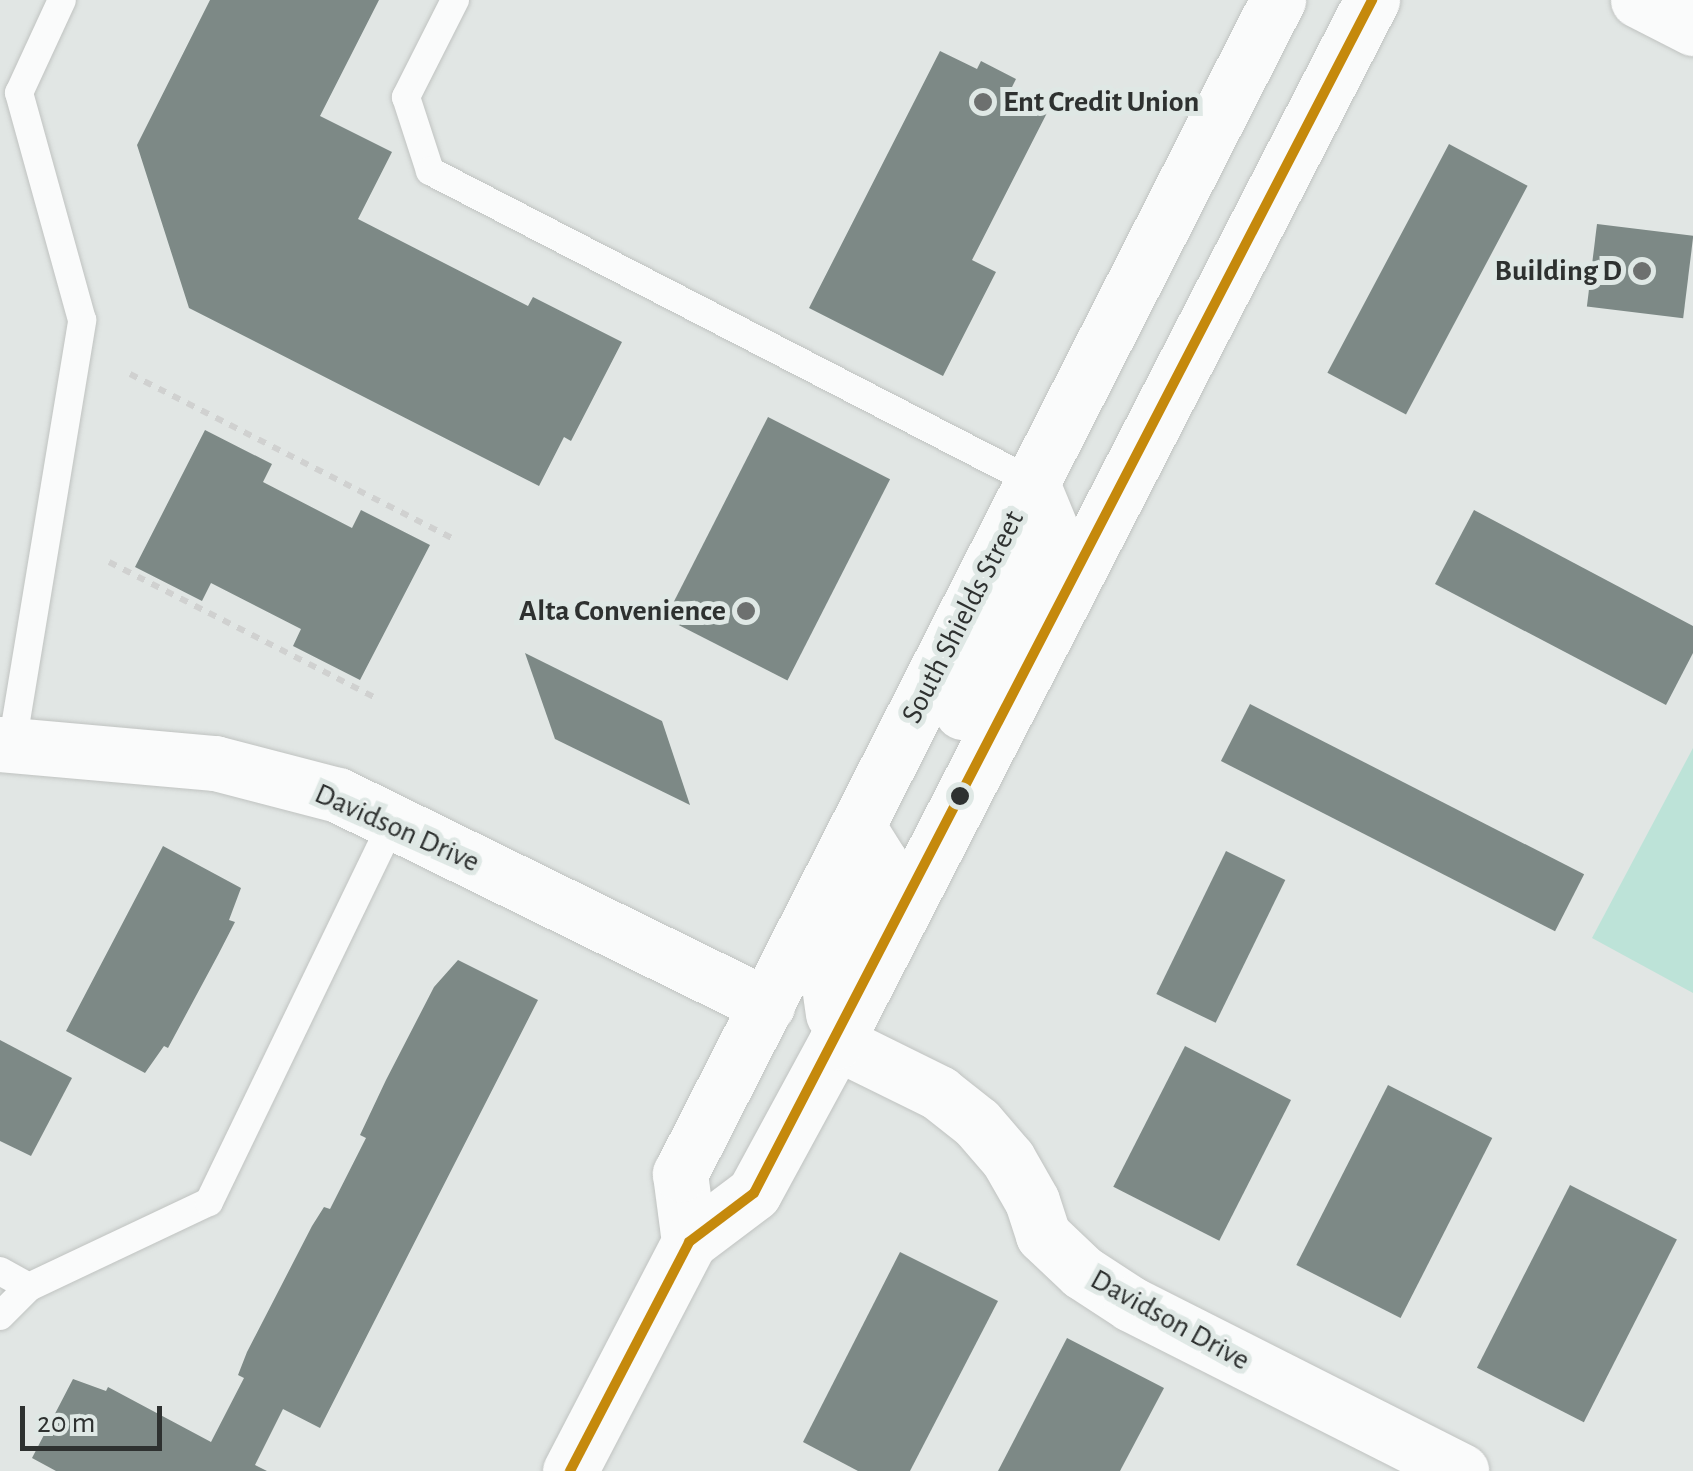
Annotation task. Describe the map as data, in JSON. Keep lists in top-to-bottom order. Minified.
{"streets":{"main road":["South Shields Street","Davidson Drive"]},"crossings":[["South Shields Street","Davidson Drive"]],"places":["Ent Credit Union","Building D","Alta Convenience"],"scale_bar":"20 m"}
